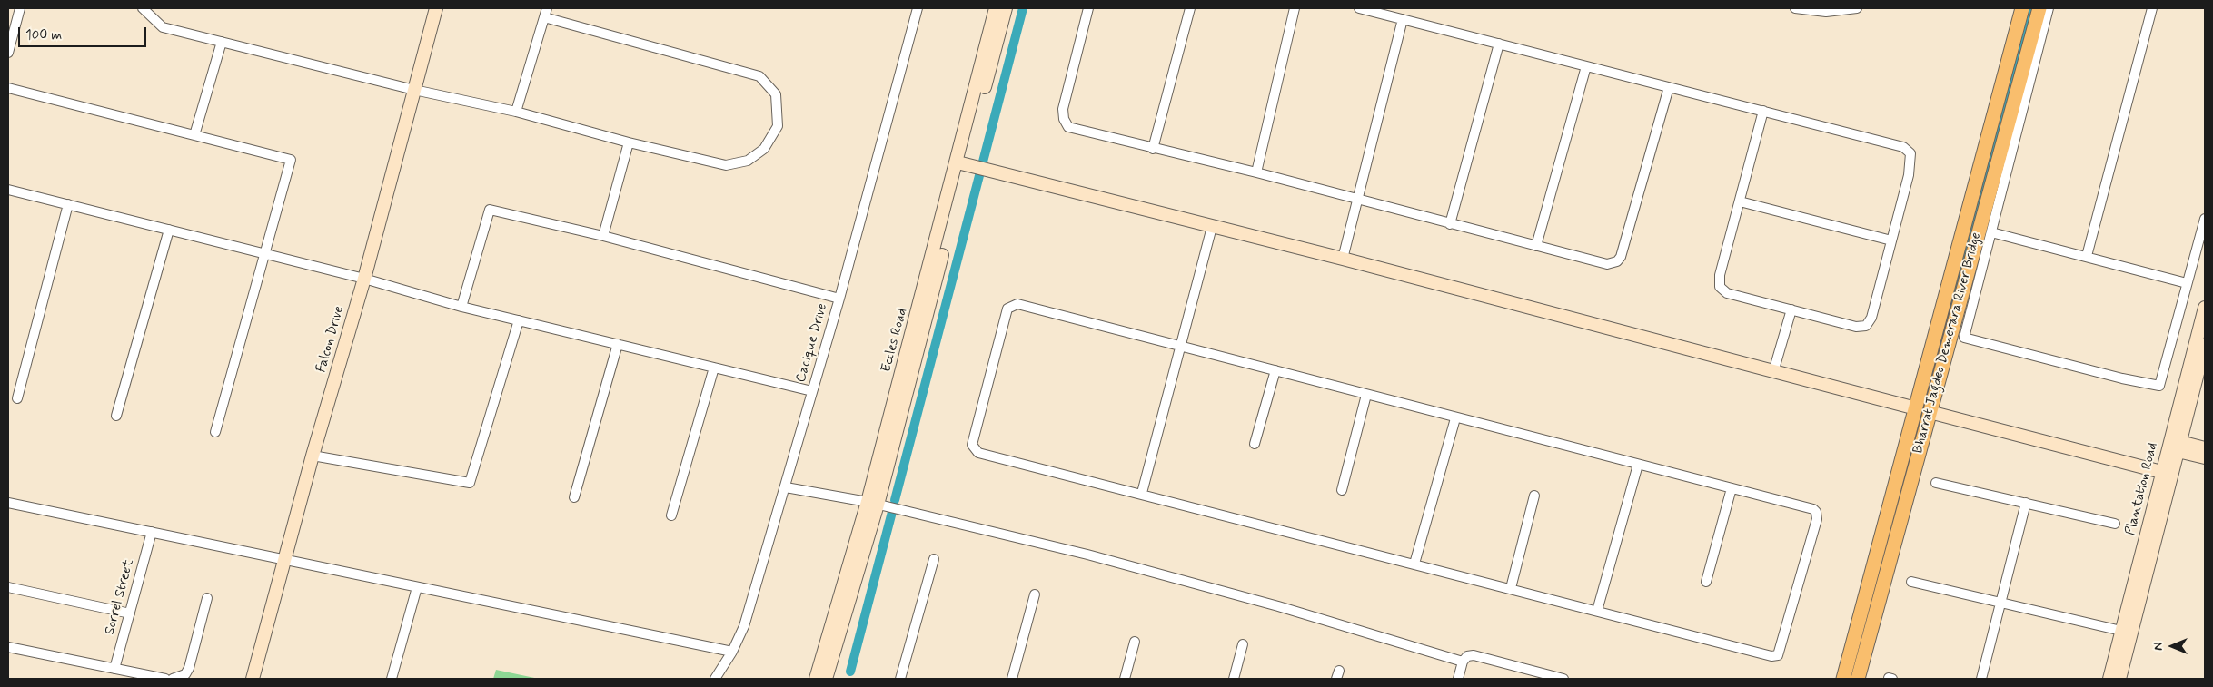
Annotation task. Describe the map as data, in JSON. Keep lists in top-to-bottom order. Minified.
{"streets":{"main road":["Bharrat Jagdeo Demerara River Bridge"],"street":["Falcon Drive","Eccles Road","Cacique Drive","Plantation Road","Sorrel Street"]},"scale_bar":"100 m","north":"left"}
